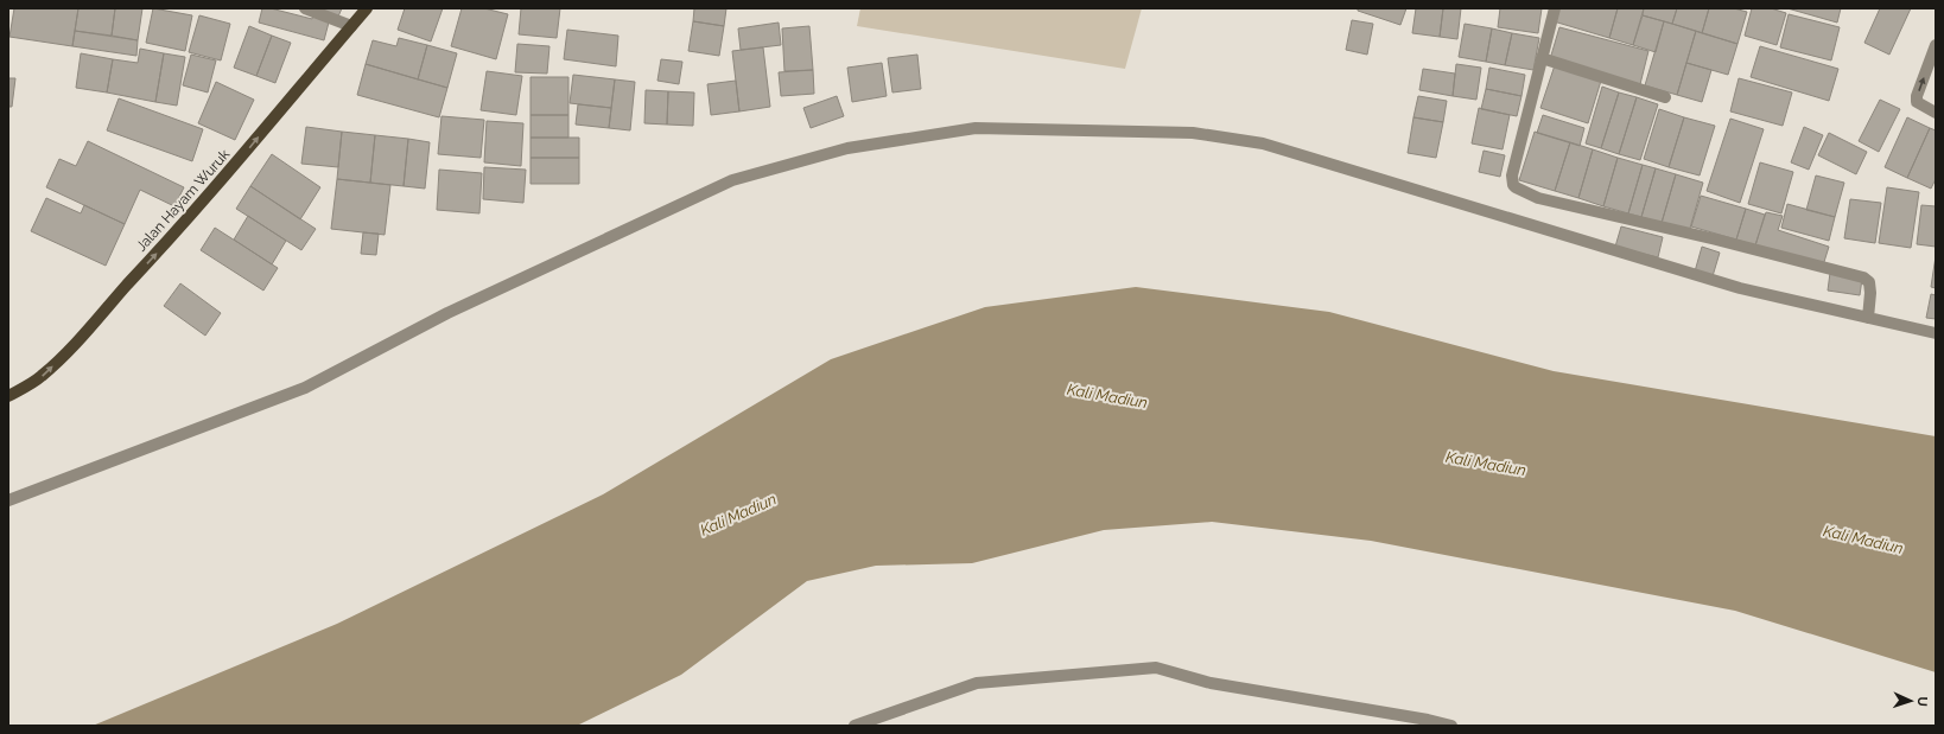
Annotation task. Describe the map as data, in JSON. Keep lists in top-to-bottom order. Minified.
{"streets":{"main road":["Jalan Hayam Wuruk"]},"one_way":["Jalan Hayam Wuruk"],"water":["Kali Madiun"],"north":"right"}
